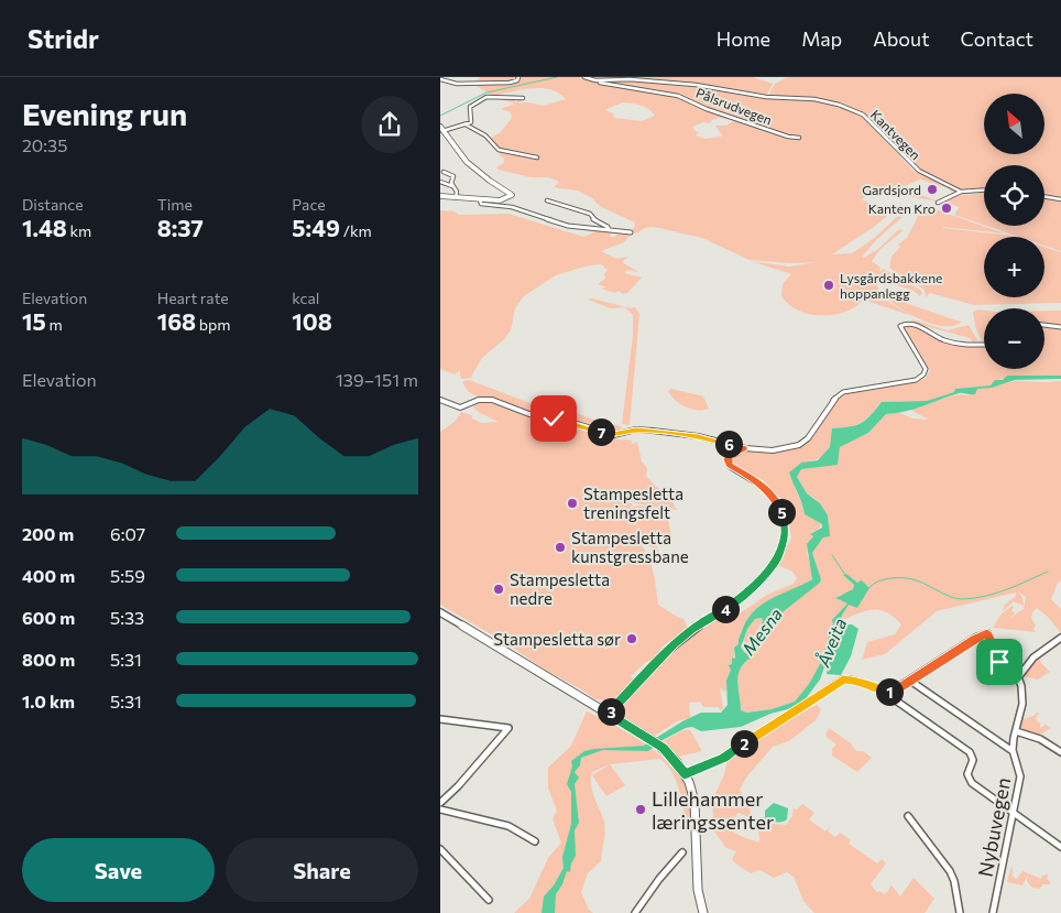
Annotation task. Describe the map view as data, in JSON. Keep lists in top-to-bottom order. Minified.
{"streets":{"street":["Pålsrudvegen","Kantvegen","Nybuvegen"]},"crossings":[["Pålsrudvegen","Kantvegen"]],"water":["Mesna","Åveita"],"places":["Gardsjord","Kanten Kro","Lysgårdsbakkene hoppanlegg","Stampesletta treningsfelt","Stampesletta kunstgressbane","Stampesletta nedre","Stampesletta sør","Lillehammer læringssenter"],"north":"top left","page":{"header":"Stridr","nav":["Home","Map","About","Contact"],"heading":["Evening run","20:35"],"map_buttons":["+","−"],"stats":[["Distance","1.48 km"],["Time","8:37"],["Pace","5:49 /km"],["Elevation","15 m"],["Heart rate","168 bpm"],["kcal","108"]],"chart":["Elevation","139–151 m"],"pins":["7","6","5","4","1","3","2"],"list":[{"name":"200 m","note":"6:07"},{"name":"400 m","note":"5:59"},{"name":"600 m","note":"5:33"},{"name":"800 m","note":"5:31"},{"name":"1.0 km","note":"5:31"}],"buttons":["Save","Share"]}}
